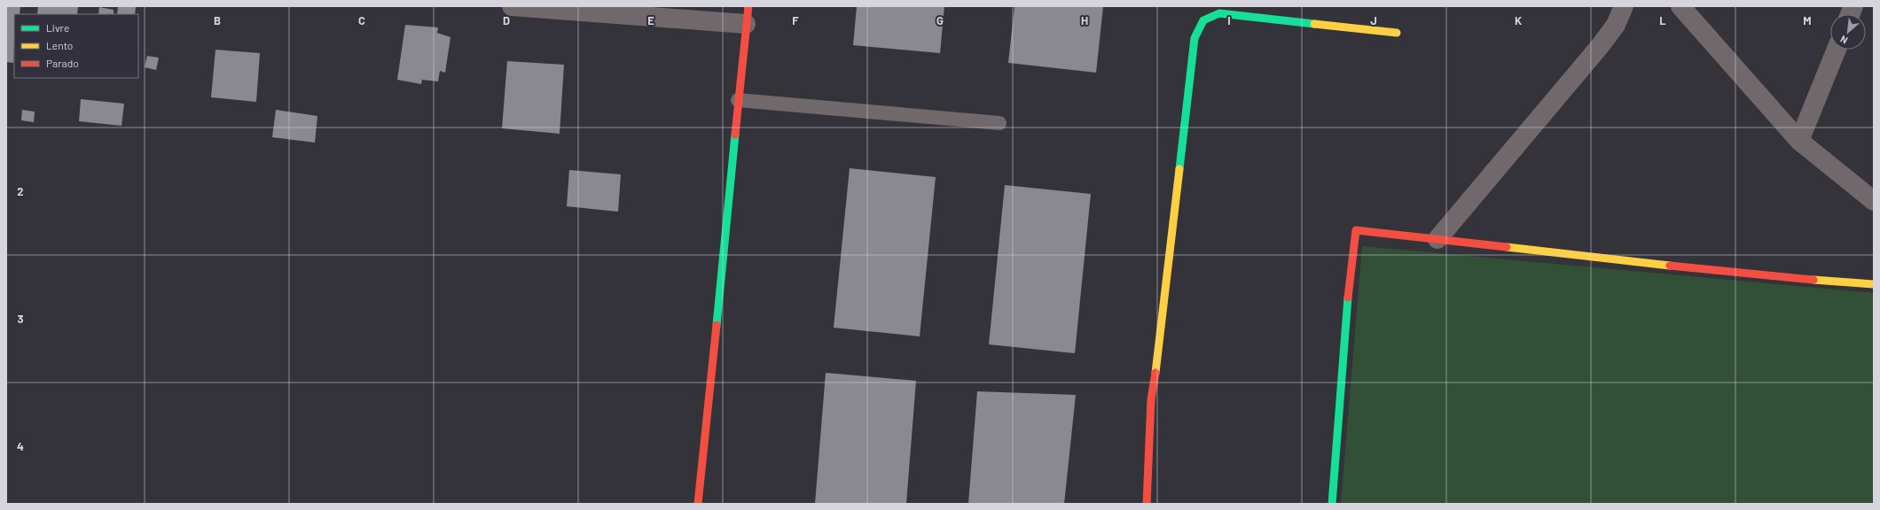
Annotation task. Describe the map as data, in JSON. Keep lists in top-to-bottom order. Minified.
{"legend":["Livre","Lento","Parado"],"north":"bottom left","grid":{"columns":["B","C","D","E","F","G","H","I","J","K","L","M"],"rows":["2","3","4"]}}
